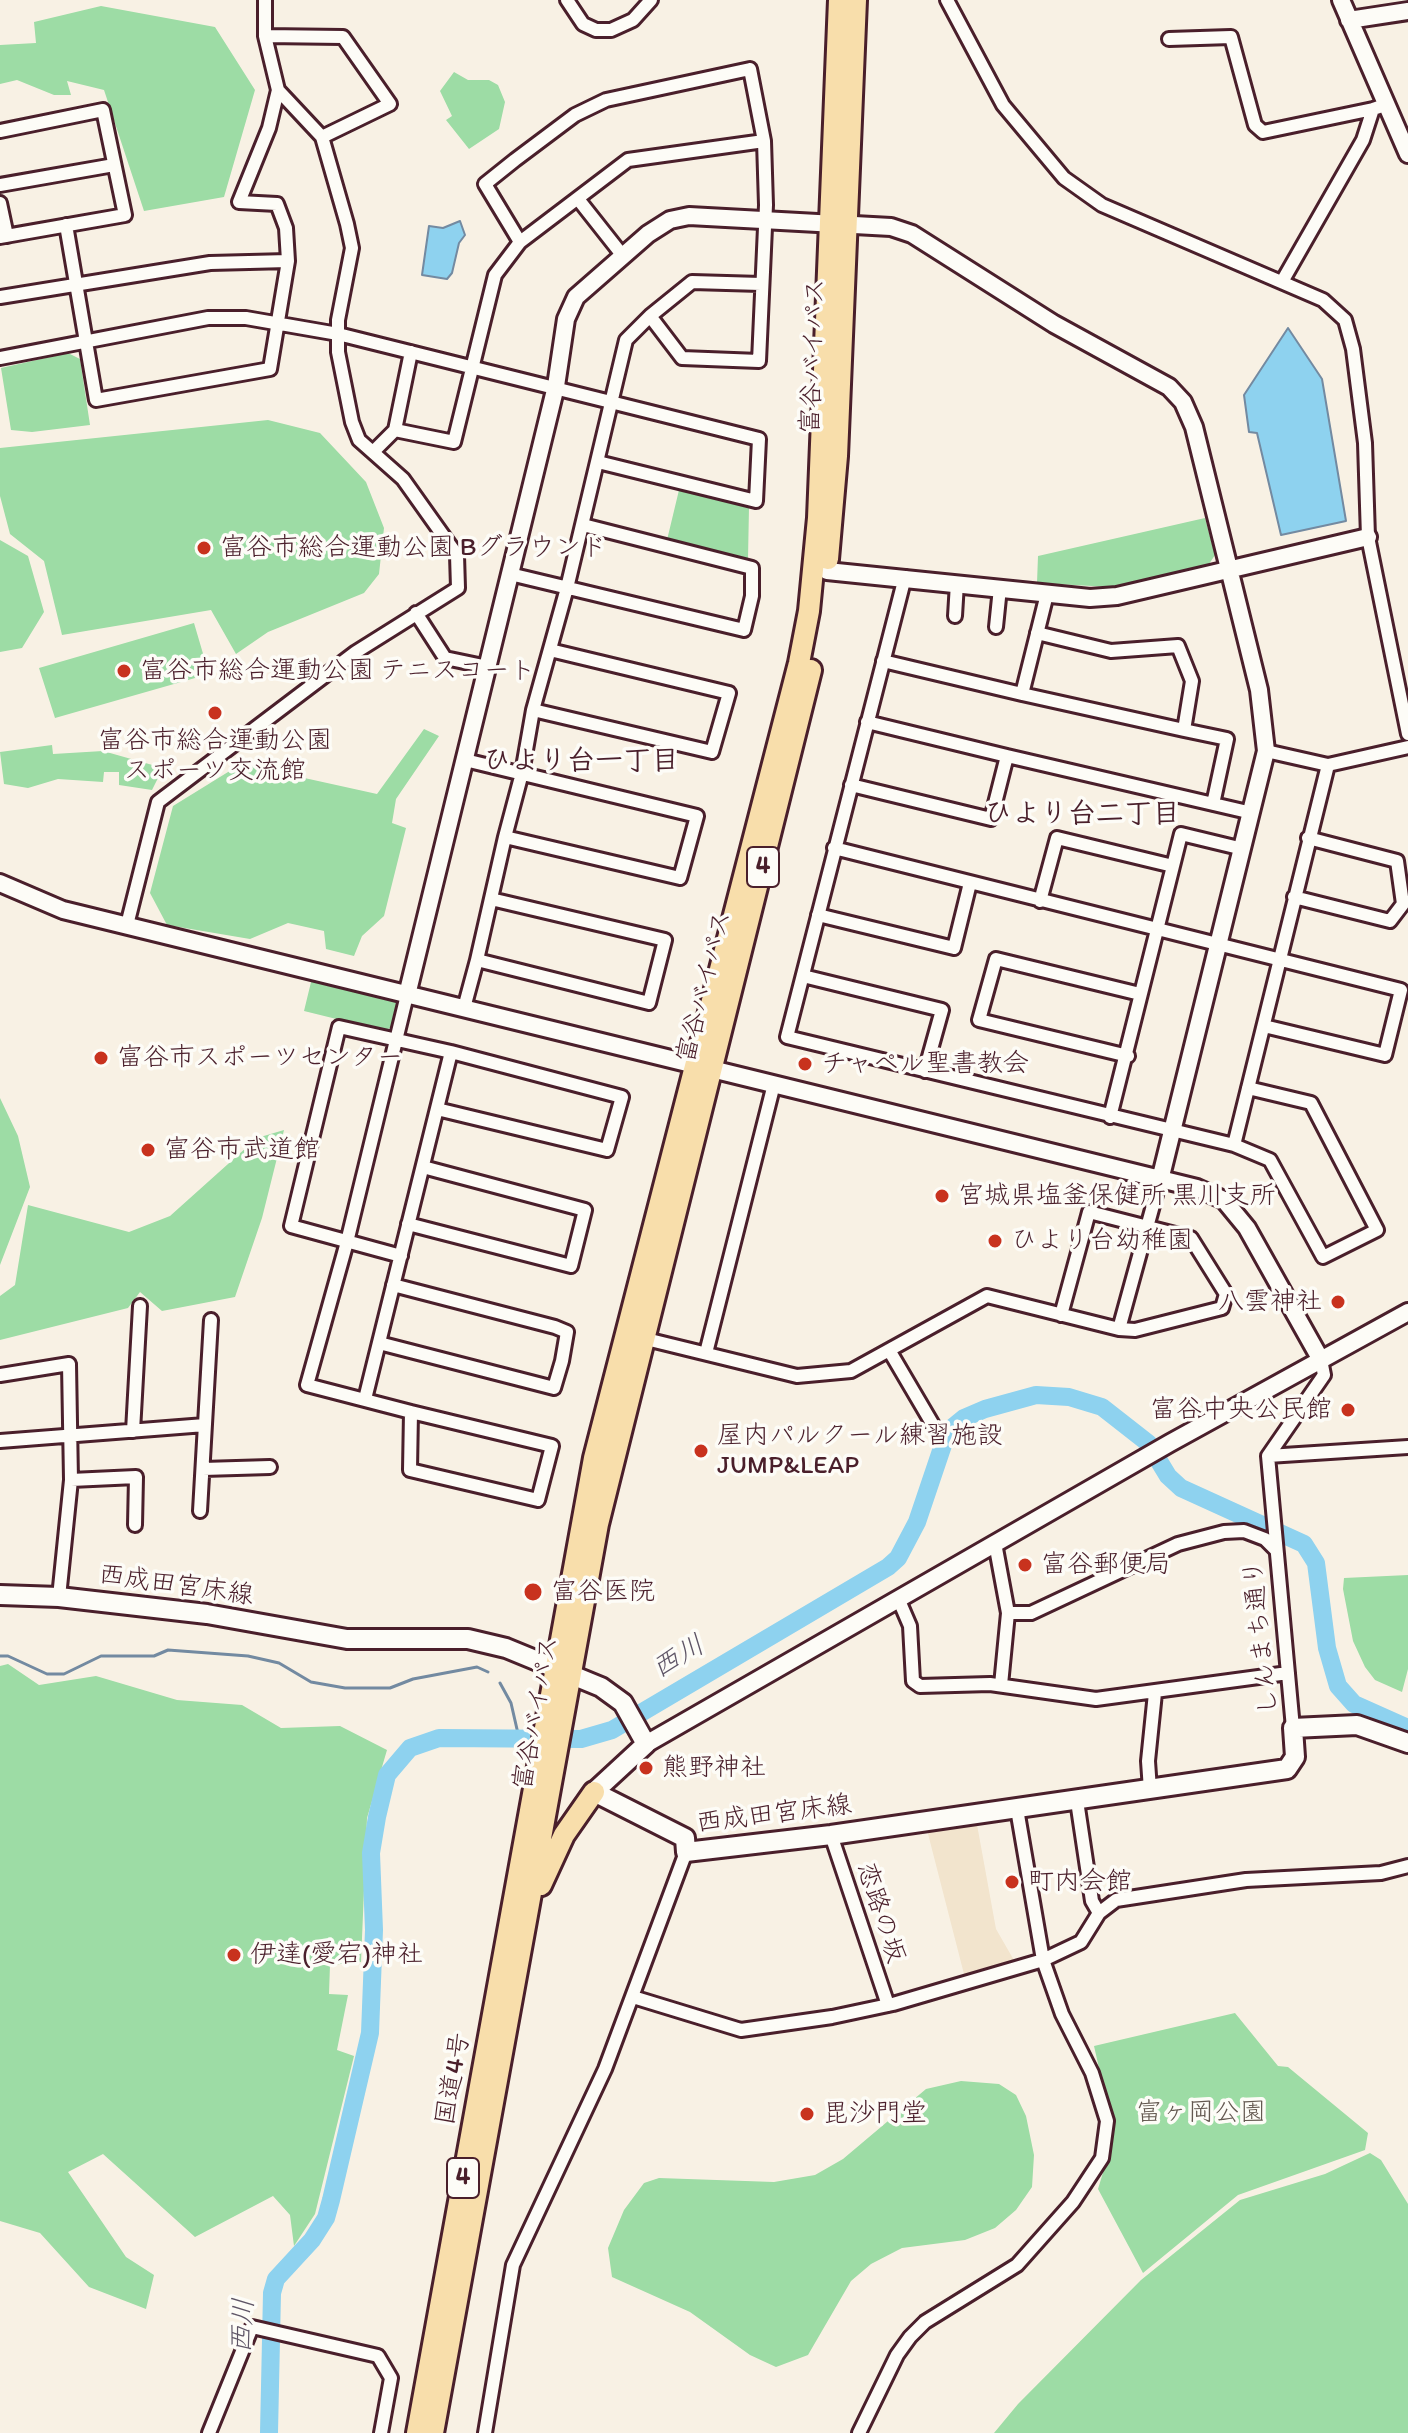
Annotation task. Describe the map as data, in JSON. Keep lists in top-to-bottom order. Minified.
{"streets":{"highway":["富谷バイパス","4","国道4号"],"main road":["西成田宮床線"],"street":["しんまち通り","恋路の坂"]},"crossings":[["富谷バイパス","西成田宮床線"],["富谷バイパス","国道4号"],["西成田宮床線","しんまち通り"],["西成田宮床線","恋路の坂"]],"districts":["ひより台一丁目","ひより台二丁目"],"water":["西川"],"parks":["富ヶ岡公園"],"places":["富谷市総合運動公園 Bグラウンド","富谷市総合運動公園 テニスコート","富谷市総合運動公園 スポーツ交流館","富谷市スポーツセンター","チャペル聖書教会","富谷市武道館","宮城県塩釜保健所 黒川支所","ひより台幼稚園","八雲神社","富谷中央公民館","屋内パルクール練習施設 JUMP&LEAP","富谷郵便局","富谷医院","熊野神社","町内会館","伊達(愛宕)神社","毘沙門堂"]}
